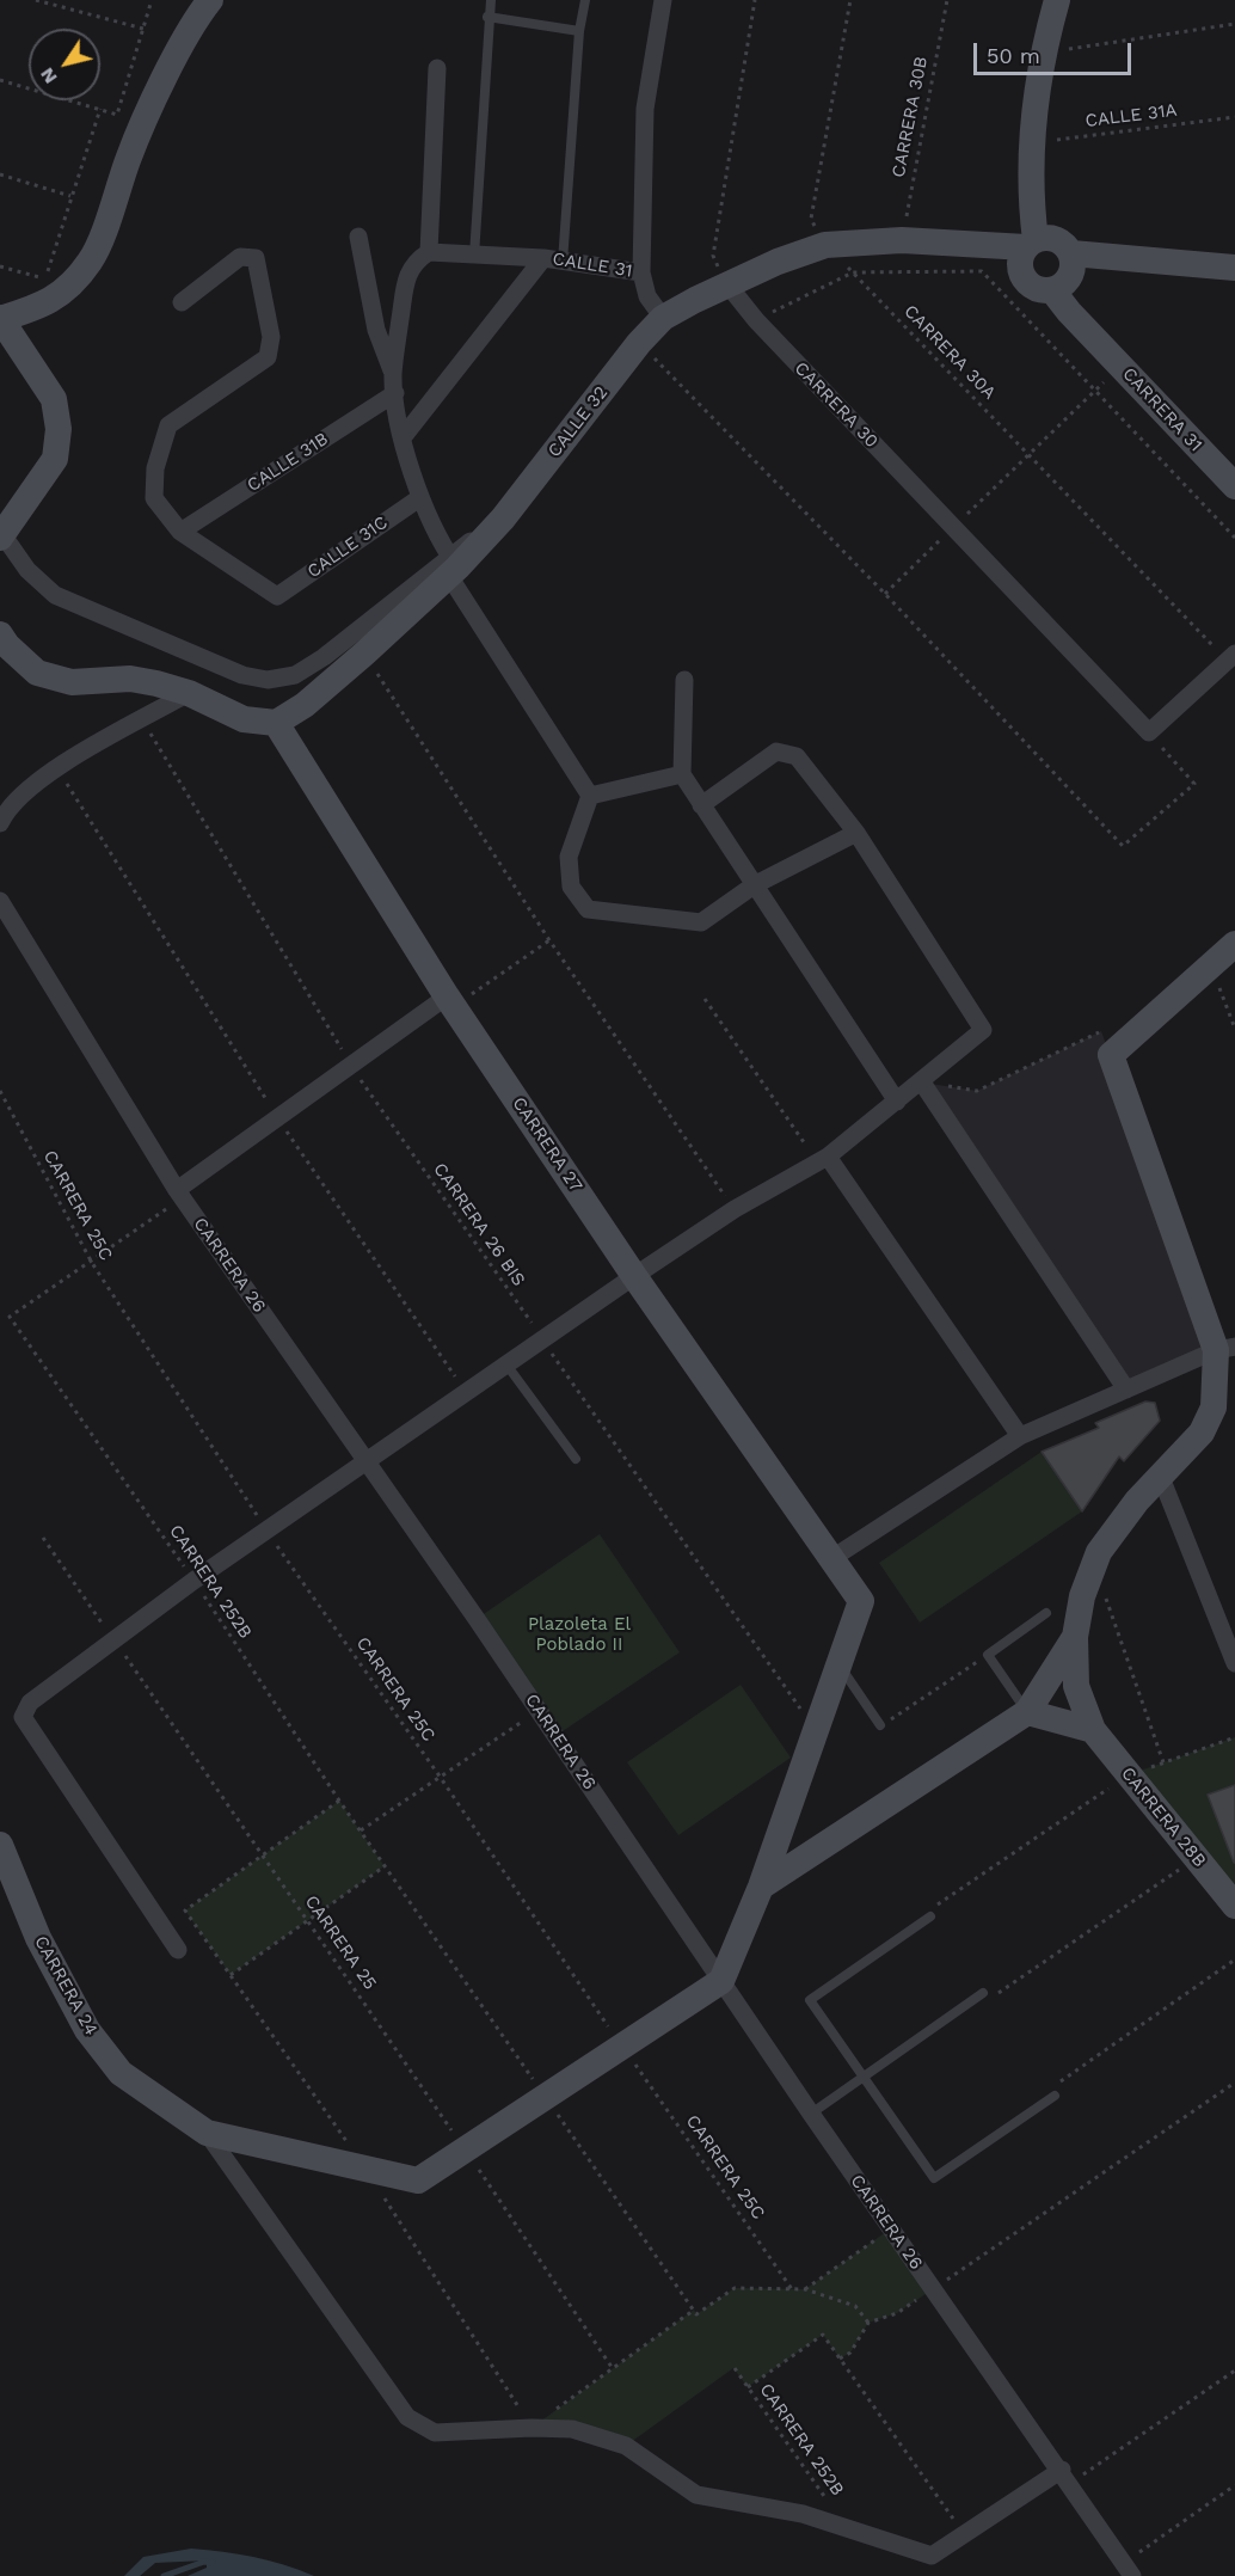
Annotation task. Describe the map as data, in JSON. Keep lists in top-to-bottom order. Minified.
{"streets":{"street":["CALLE 31","CARRERA 30","CARRERA 31","CALLE 32","CALLE 31B","CALLE 31C","CARRERA 27","CARRERA 26","CARRERA 28B","CARRERA 24"],"path":["CALLE 31A","CARRERA 30B","CARRERA 30A","CARRERA 25C","CARRERA 26 BIS","CARRERA 252B","CARRERA 25"]},"crossings":[["CARRERA 30B","CALLE 32"],["CARRERA 30A","CALLE 32"],["CARRERA 30","CALLE 32"],["CALLE 32","CARRERA 27"],["CALLE 31B","CALLE 31C"],["CARRERA 25C","CARRERA 252B"],["CARRERA 25C","CARRERA 24"],["CARRERA 26","CARRERA 24"],["CARRERA 252B","CARRERA 25"],["CARRERA 25","CARRERA 24"]],"parks":["Plazoleta El Poblado II"],"scale_bar":"50 m","north":"bottom left"}
